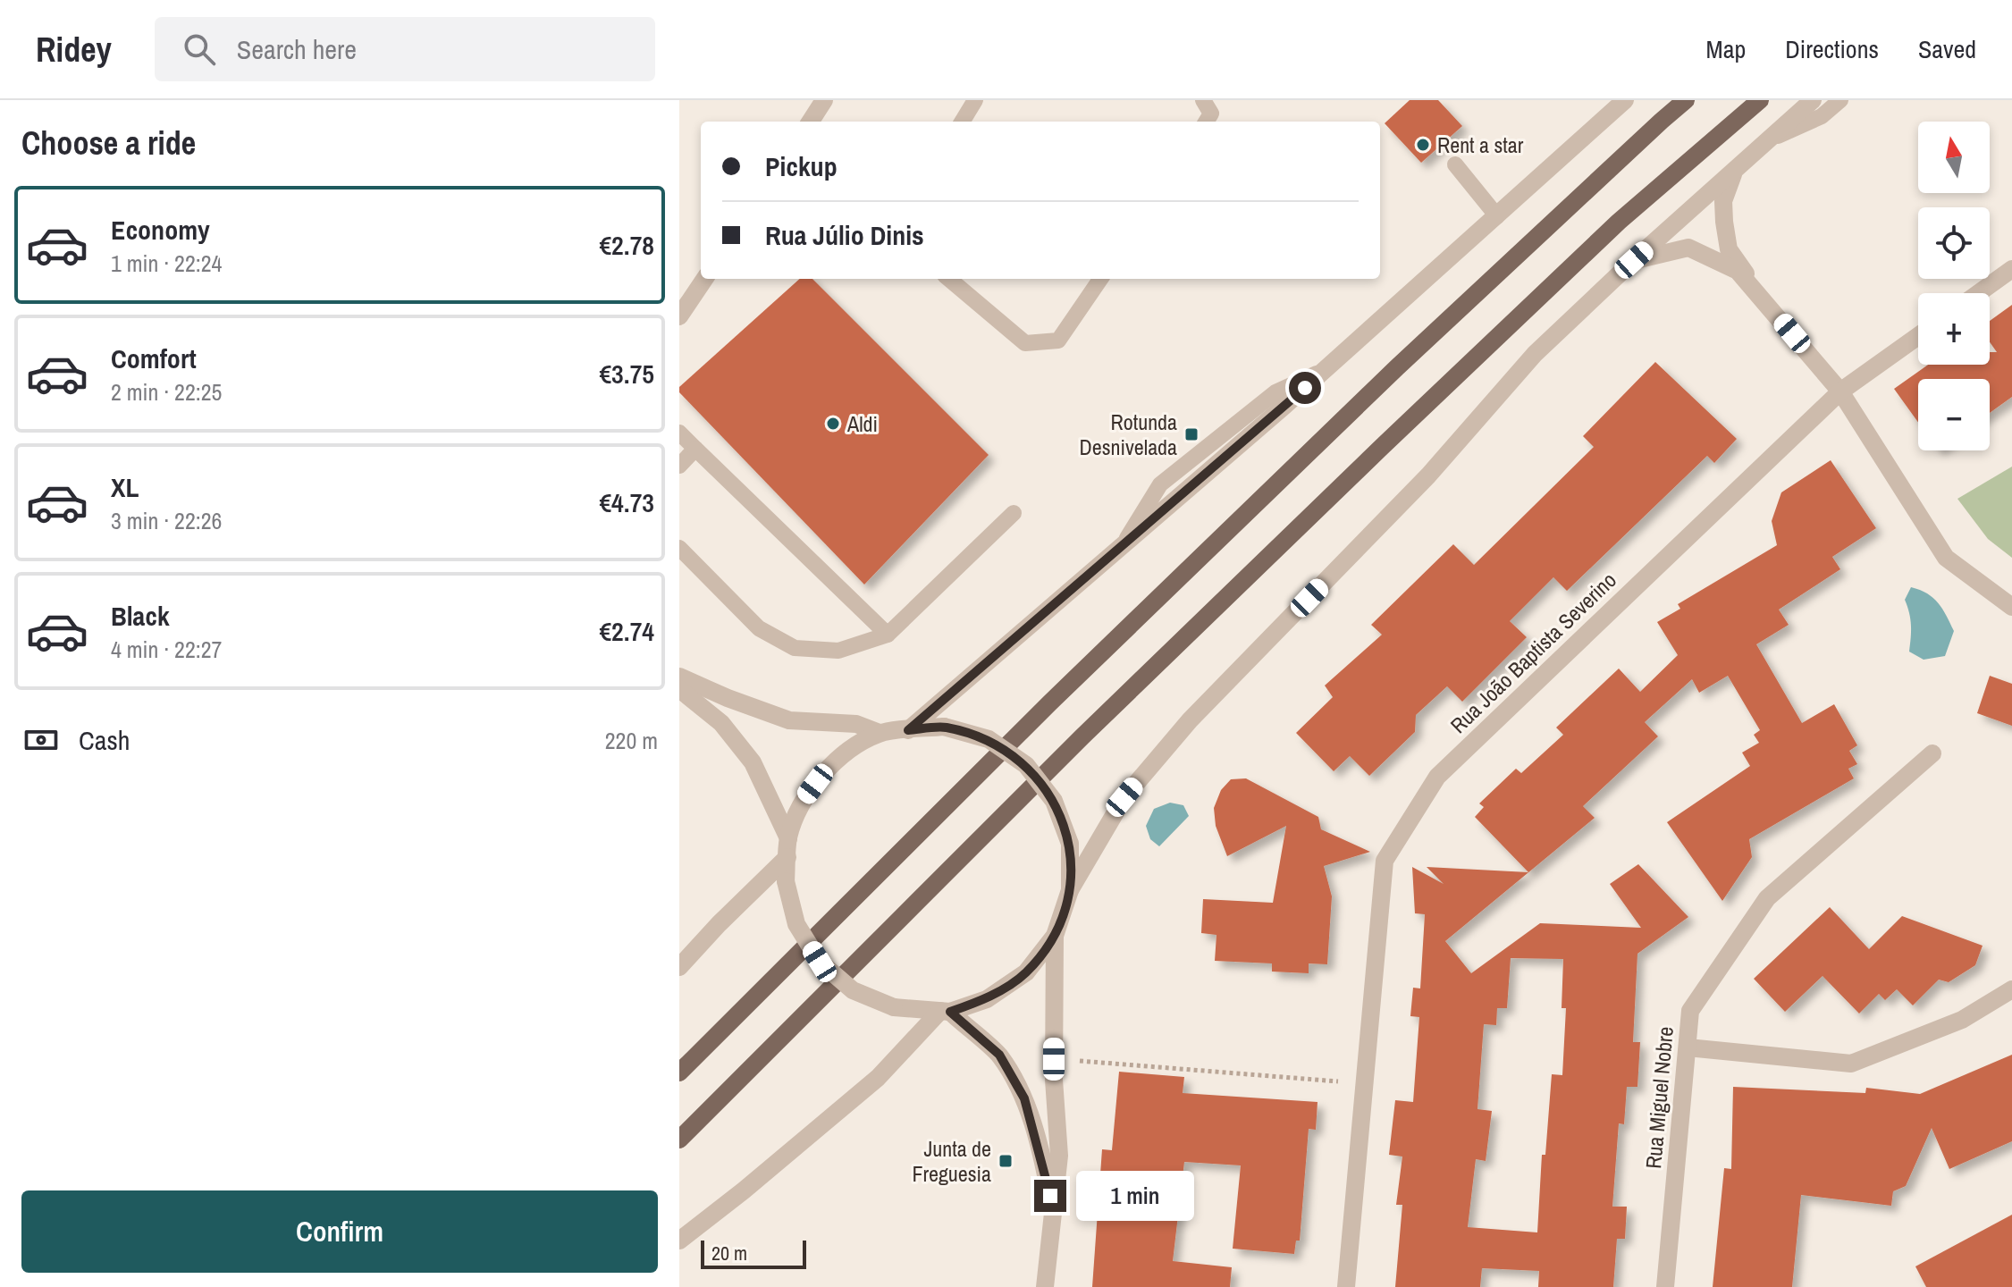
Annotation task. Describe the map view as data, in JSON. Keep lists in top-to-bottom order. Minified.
{"streets":{"street":["Rua João Baptista Severino","Rua Miguel Nobre"]},"places":{"other":["Rent a star","Aldi"],"transit":["Rotunda Desnivelada","Junta de Freguesia"]},"scale_bar":"20 m","north":"top","page":{"header":"Ridey","search":"Search here","nav":["Map","Directions","Saved"],"heading":"Choose a ride","map_buttons":["+","−"],"banner":["Pickup","Rua Júlio Dinis"],"list":[{"name":"Economy","note":"1 min · 22:24","value":"€2.78"},{"name":"Comfort","note":"2 min · 22:25","value":"€3.75"},{"name":"XL","note":"3 min · 22:26","value":"€4.73"},{"name":"Black","note":"4 min · 22:27","value":"€2.74"}],"pay":["Cash","220 m"],"bubble":"1 min","buttons":"Confirm","scale":"20 m"}}
